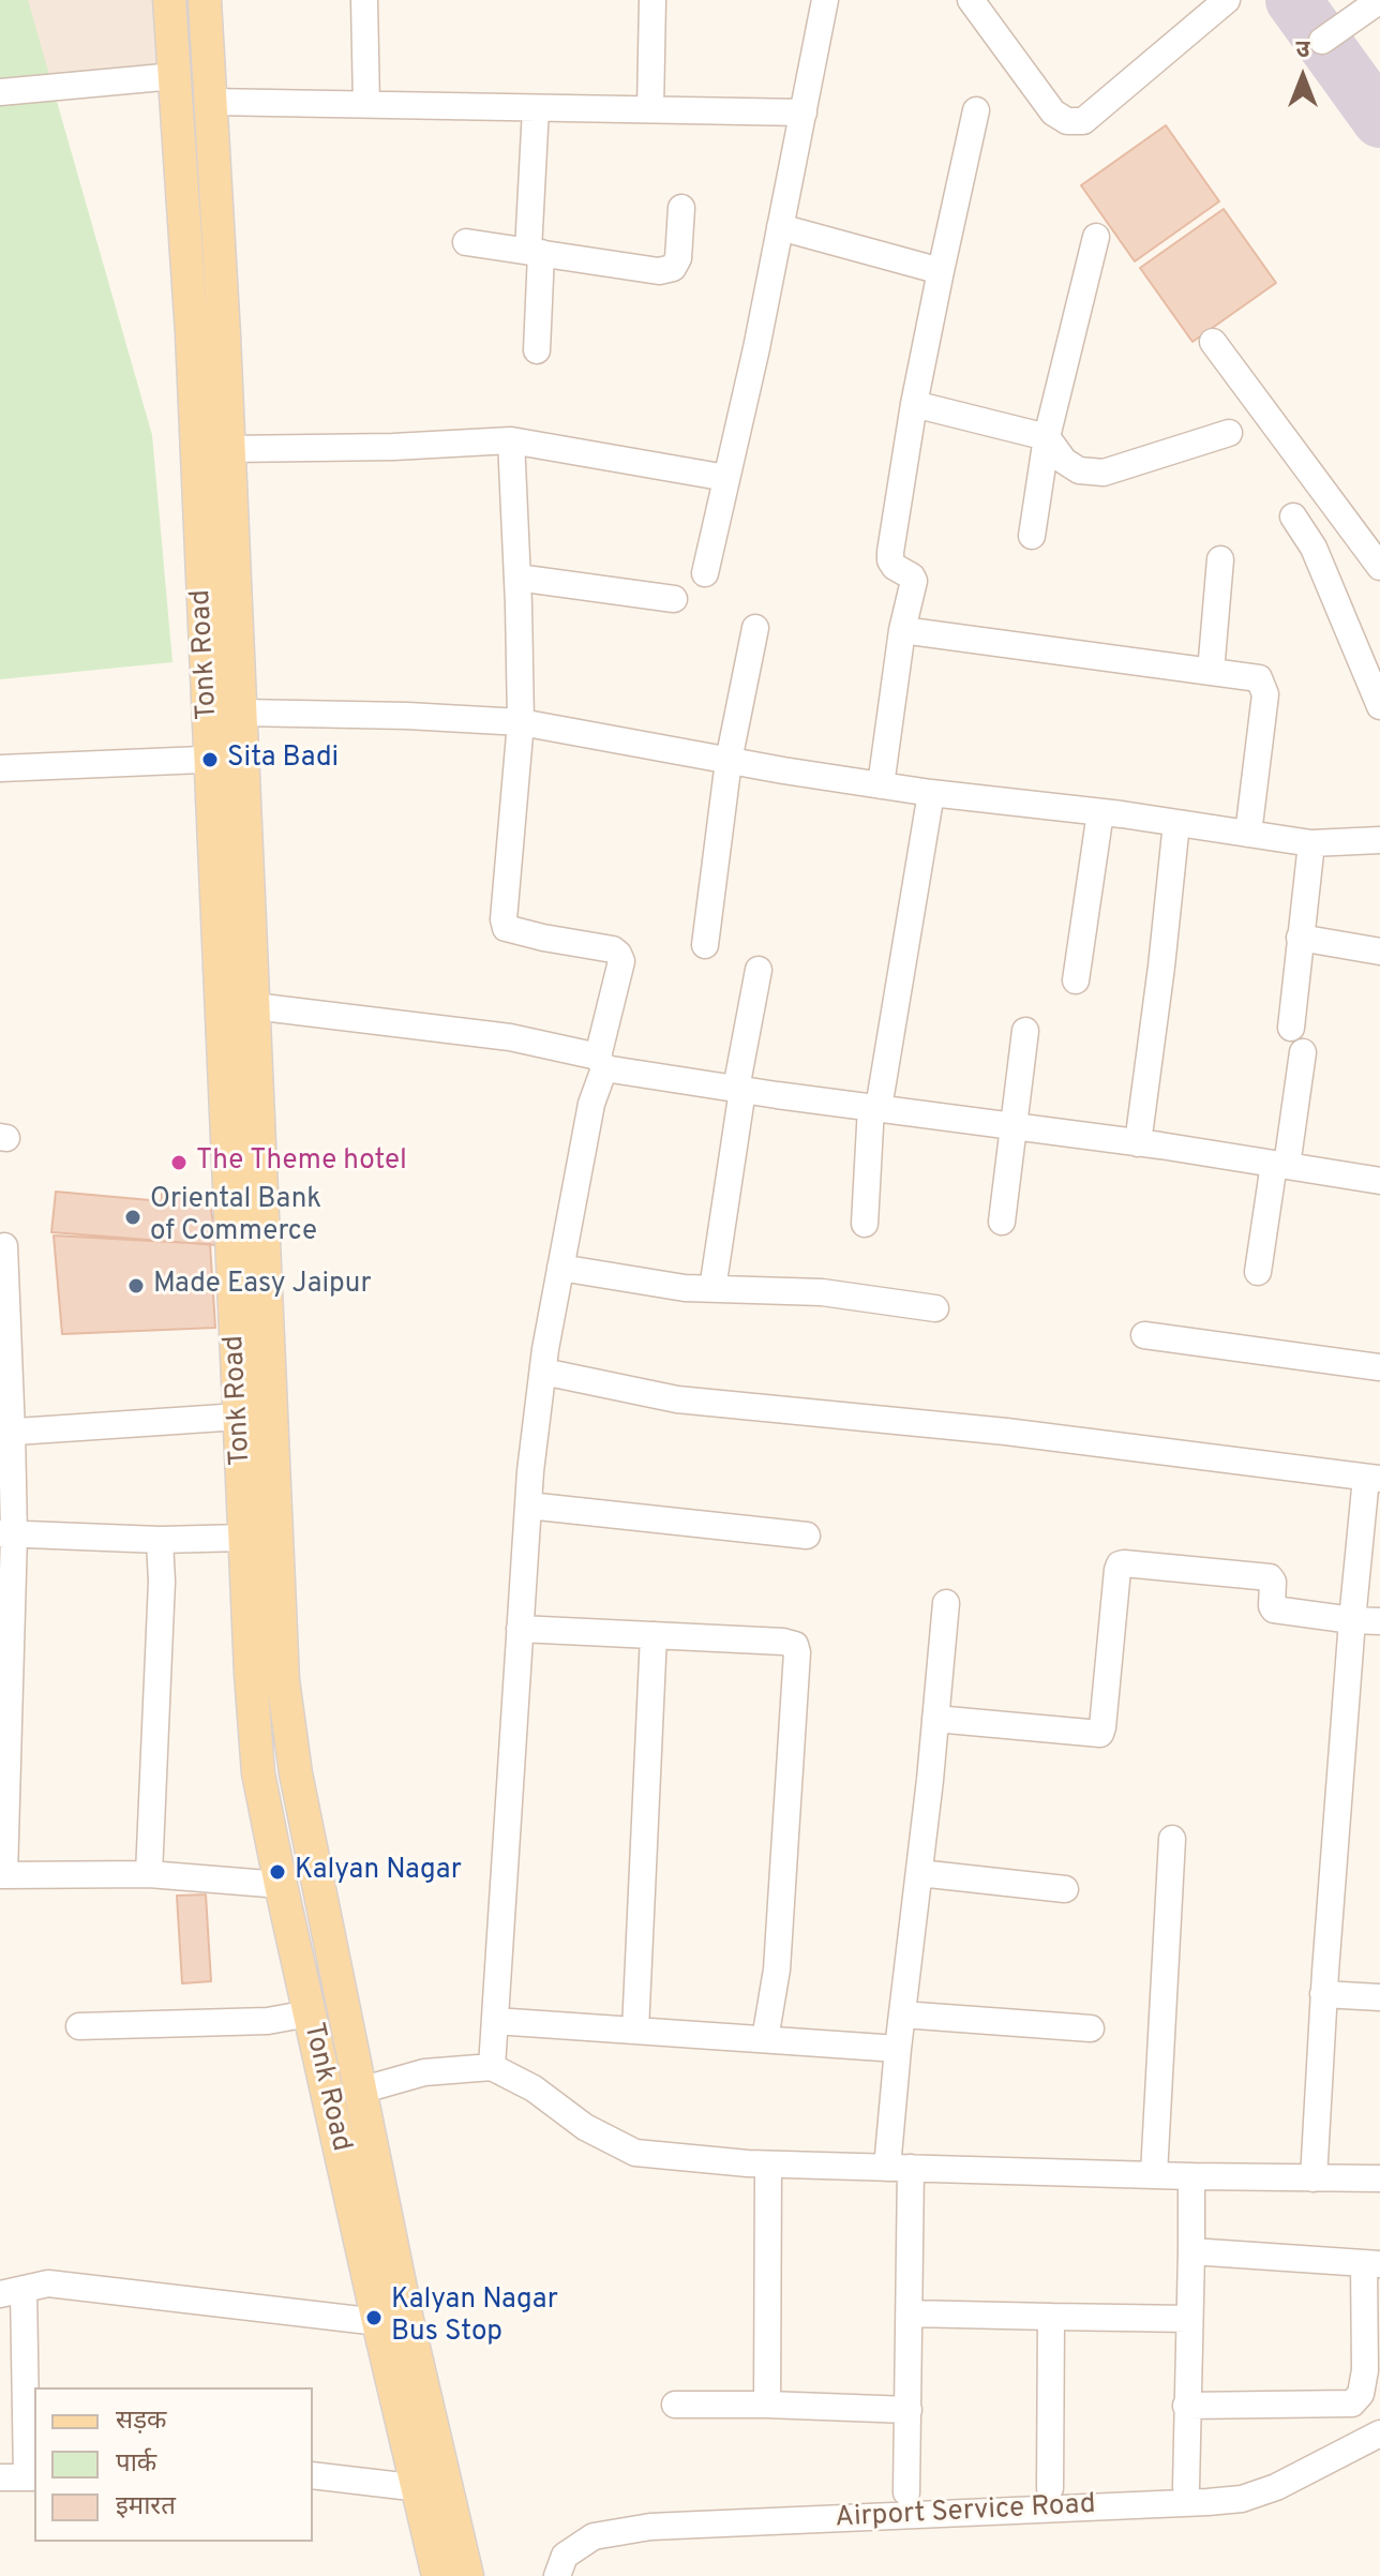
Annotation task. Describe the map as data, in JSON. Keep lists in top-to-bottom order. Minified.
{"streets":{"main road":["Tonk Road"],"street":["Airport Service Road"]},"places":["Sita Badi","The Theme hotel","Oriental Bank of Commerce","Made Easy Jaipur","Kalyan Nagar","Kalyan Nagar Bus Stop"],"legend":["सड़क","पार्क","इमारत"],"north":"top"}
